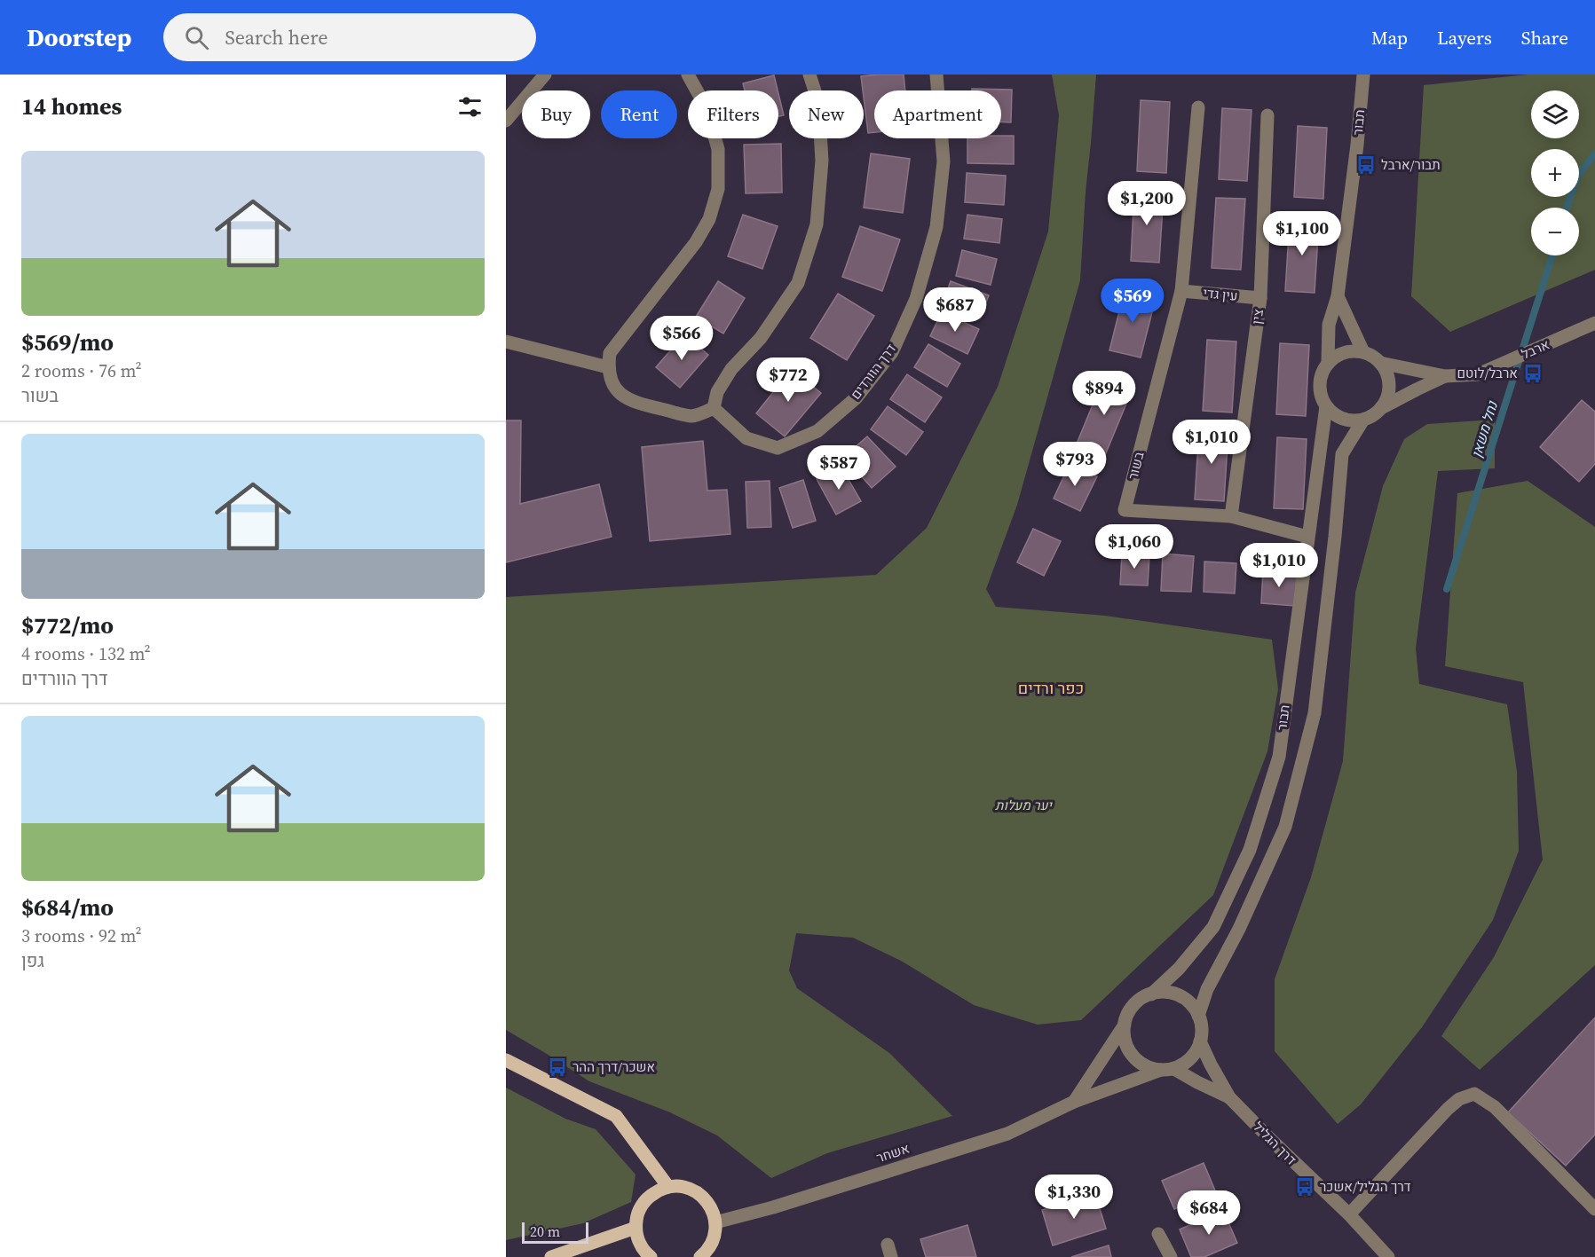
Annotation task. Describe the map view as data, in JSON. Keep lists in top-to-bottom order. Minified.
{"streets":{"street":["תבור","עין גדי","צין","ארבל","דרך הוורדים","בשור","דרך הגליל","אשחר"]},"crossings":[["תבור","ארבל"],["תבור","דרך הגליל"],["תבור","אשחר"],["עין גדי","צין"],["עין גדי","בשור"],["צין","בשור"],["דרך הגליל","אשחר"]],"districts":["כפר ורדים"],"water":["נחל משאן"],"parks":["יער מעלות"],"places":{"bus stop":["תבור/ארבל","ארבל/לוטם","אשכר/דרך ההר","דרך הגליל/אשכר"]},"scale_bar":"20 m","page":{"header":"Doorstep","search":"Search here","nav":["Map","Layers","Share"],"heading":"14 homes","map_buttons":["+","−"],"chip":["Buy","Rent","Filters","New","Apartment"],"list":[{"name":"$569/mo","note":"2 rooms · 76 m² · בשור"},{"name":"$772/mo","note":"4 rooms · 132 m² · דרך הוורדים"},{"name":"$684/mo","note":"3 rooms · 92 m² · גפן"}],"price":["$1,200","$1,100","$569","$687","$566","$772","$894","$1,010","$793","$587","$1,060","$1,010","$1,330","$684"],"scale":"20 m"}}
